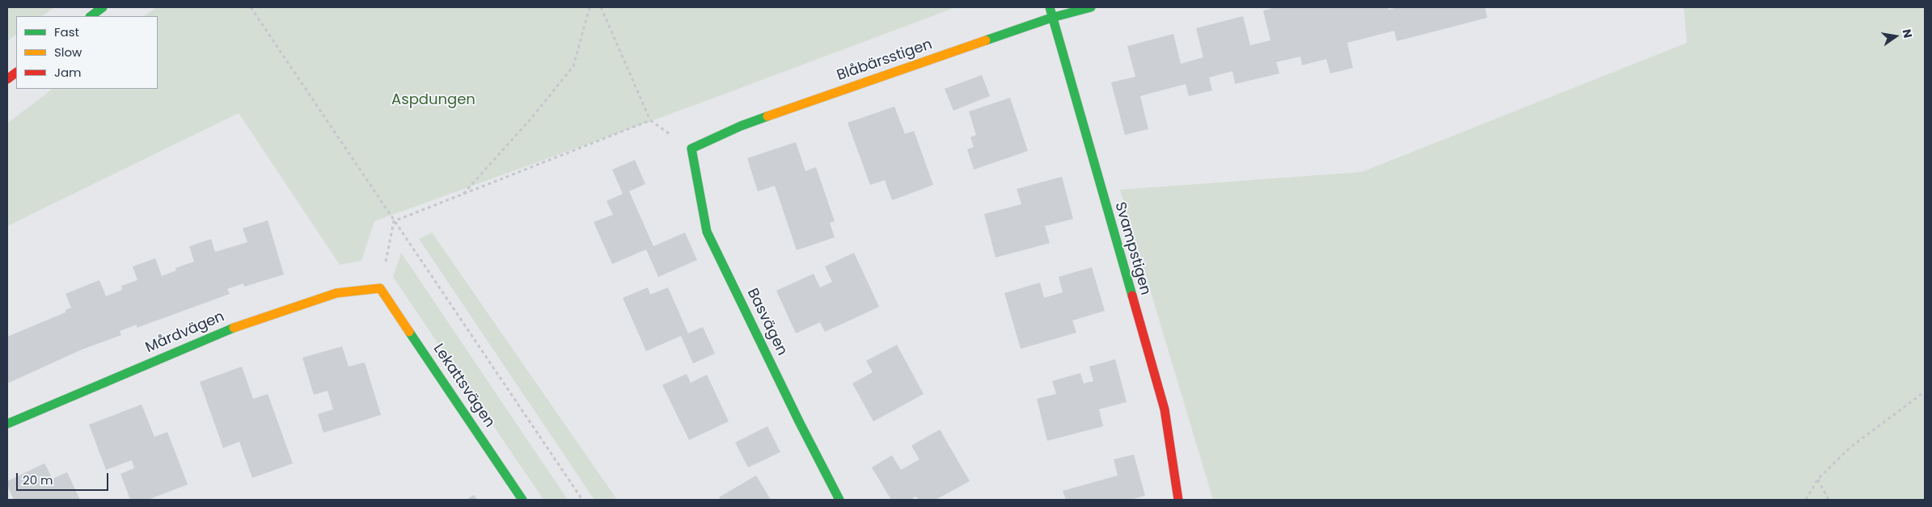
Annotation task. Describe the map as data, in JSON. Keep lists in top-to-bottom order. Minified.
{"streets":{"street":["Blåbärsstigen","Svampstigen","Basvägen","Mårdvägen","Lekattsvägen"]},"crossings":[["Blåbärsstigen","Svampstigen"],["Blåbärsstigen","Basvägen"],["Mårdvägen","Lekattsvägen"]],"parks":["Aspdungen"],"legend":["Fast","Slow","Jam"],"scale_bar":"20 m","north":"right"}
